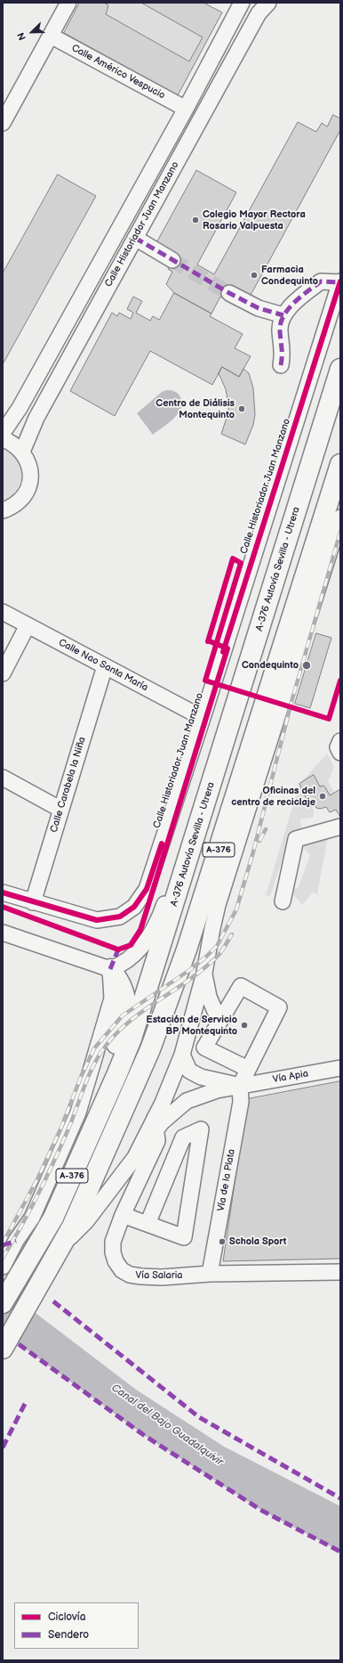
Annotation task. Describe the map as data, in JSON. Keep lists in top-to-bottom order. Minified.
{"streets":{"main road":["A-376 Autovía Sevilla - Utrera","A-376"],"street":["Calle Américo Vespucio","Calle Historiador Juan Manzano","Calle Nao Santa María","Calle Carabela la Niña","Vía Apia","Vía de la Plata","Vía Salaria"]},"crossings":[["Calle Américo Vespucio","Calle Historiador Juan Manzano"],["Calle Historiador Juan Manzano","Calle Nao Santa María"],["Calle Historiador Juan Manzano","Calle Carabela la Niña"],["Calle Nao Santa María","Calle Carabela la Niña"],["Vía Apia","Vía de la Plata"],["Vía Apia","Vía Salaria"],["Vía de la Plata","Vía Salaria"]],"water":["Canal del Bajo Guadalquivir"],"places":["Colegio Mayor Rectora Rosario Valpuesta","Farmacia Condequinto","Centro de Diálisis Montequinto","Condequinto","Oficinas del centro de reciclaje","Estación de Servicio BP Montequinto","Schola Sport"],"legend":["Ciclovía","Sendero"],"north":"bottom left"}
